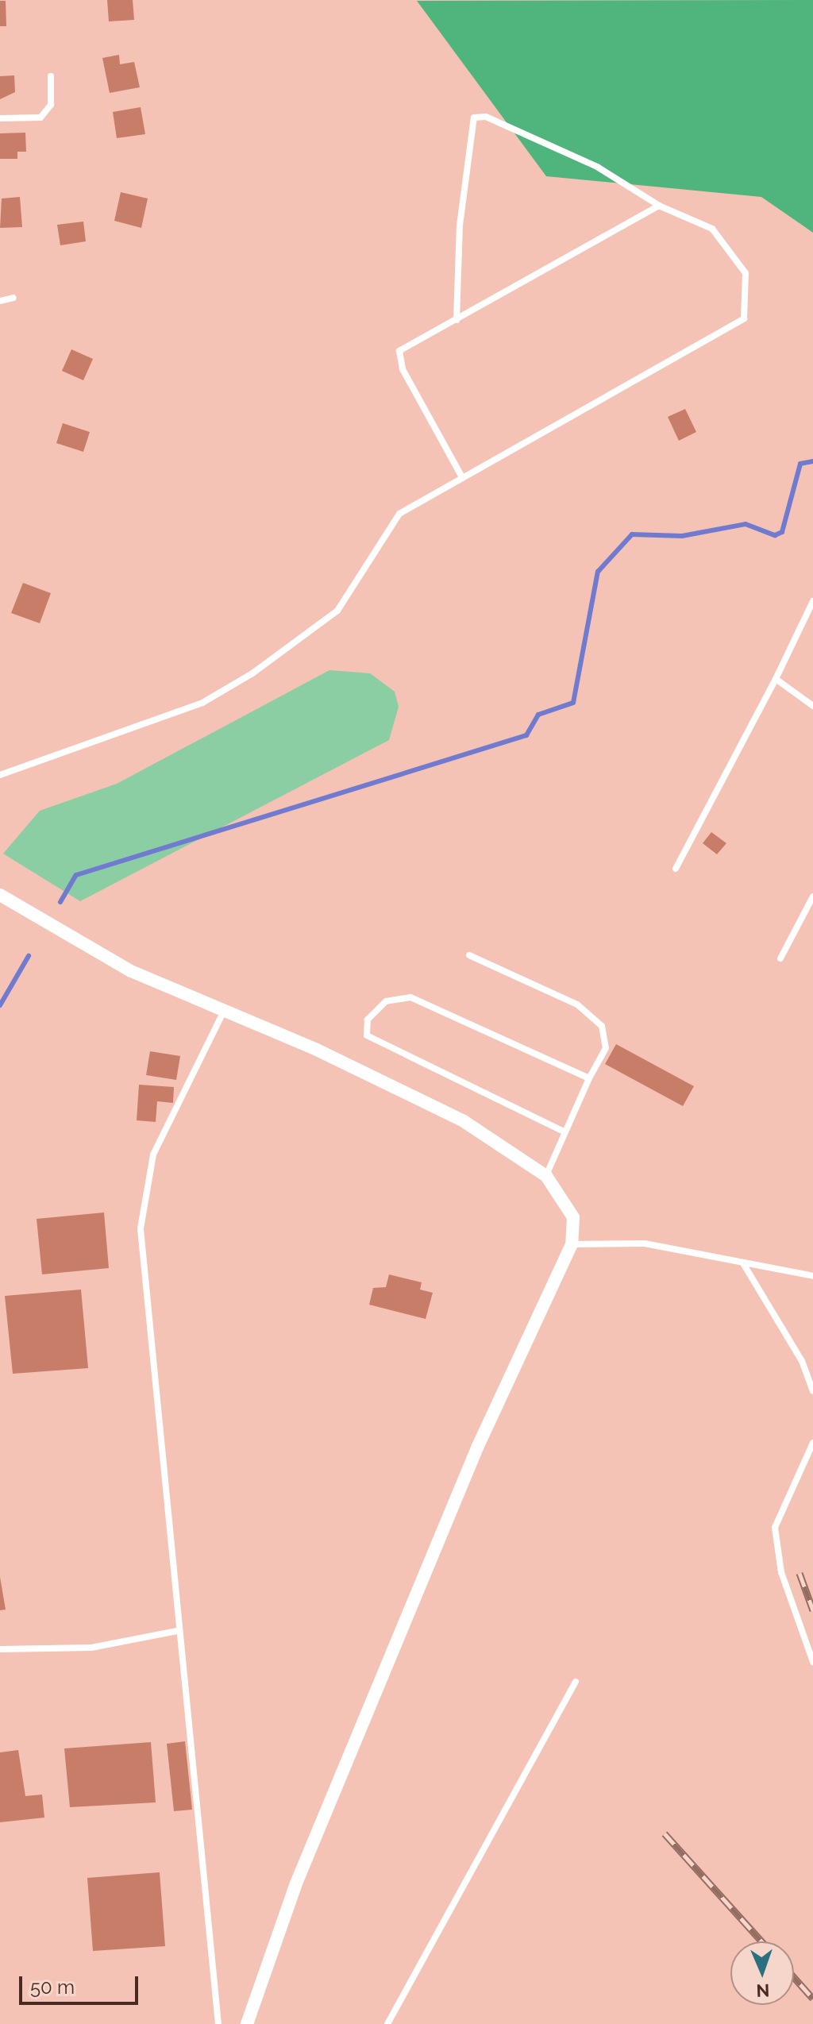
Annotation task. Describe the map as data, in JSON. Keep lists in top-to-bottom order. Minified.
{"scale_bar":"50 m","north":"bottom"}
